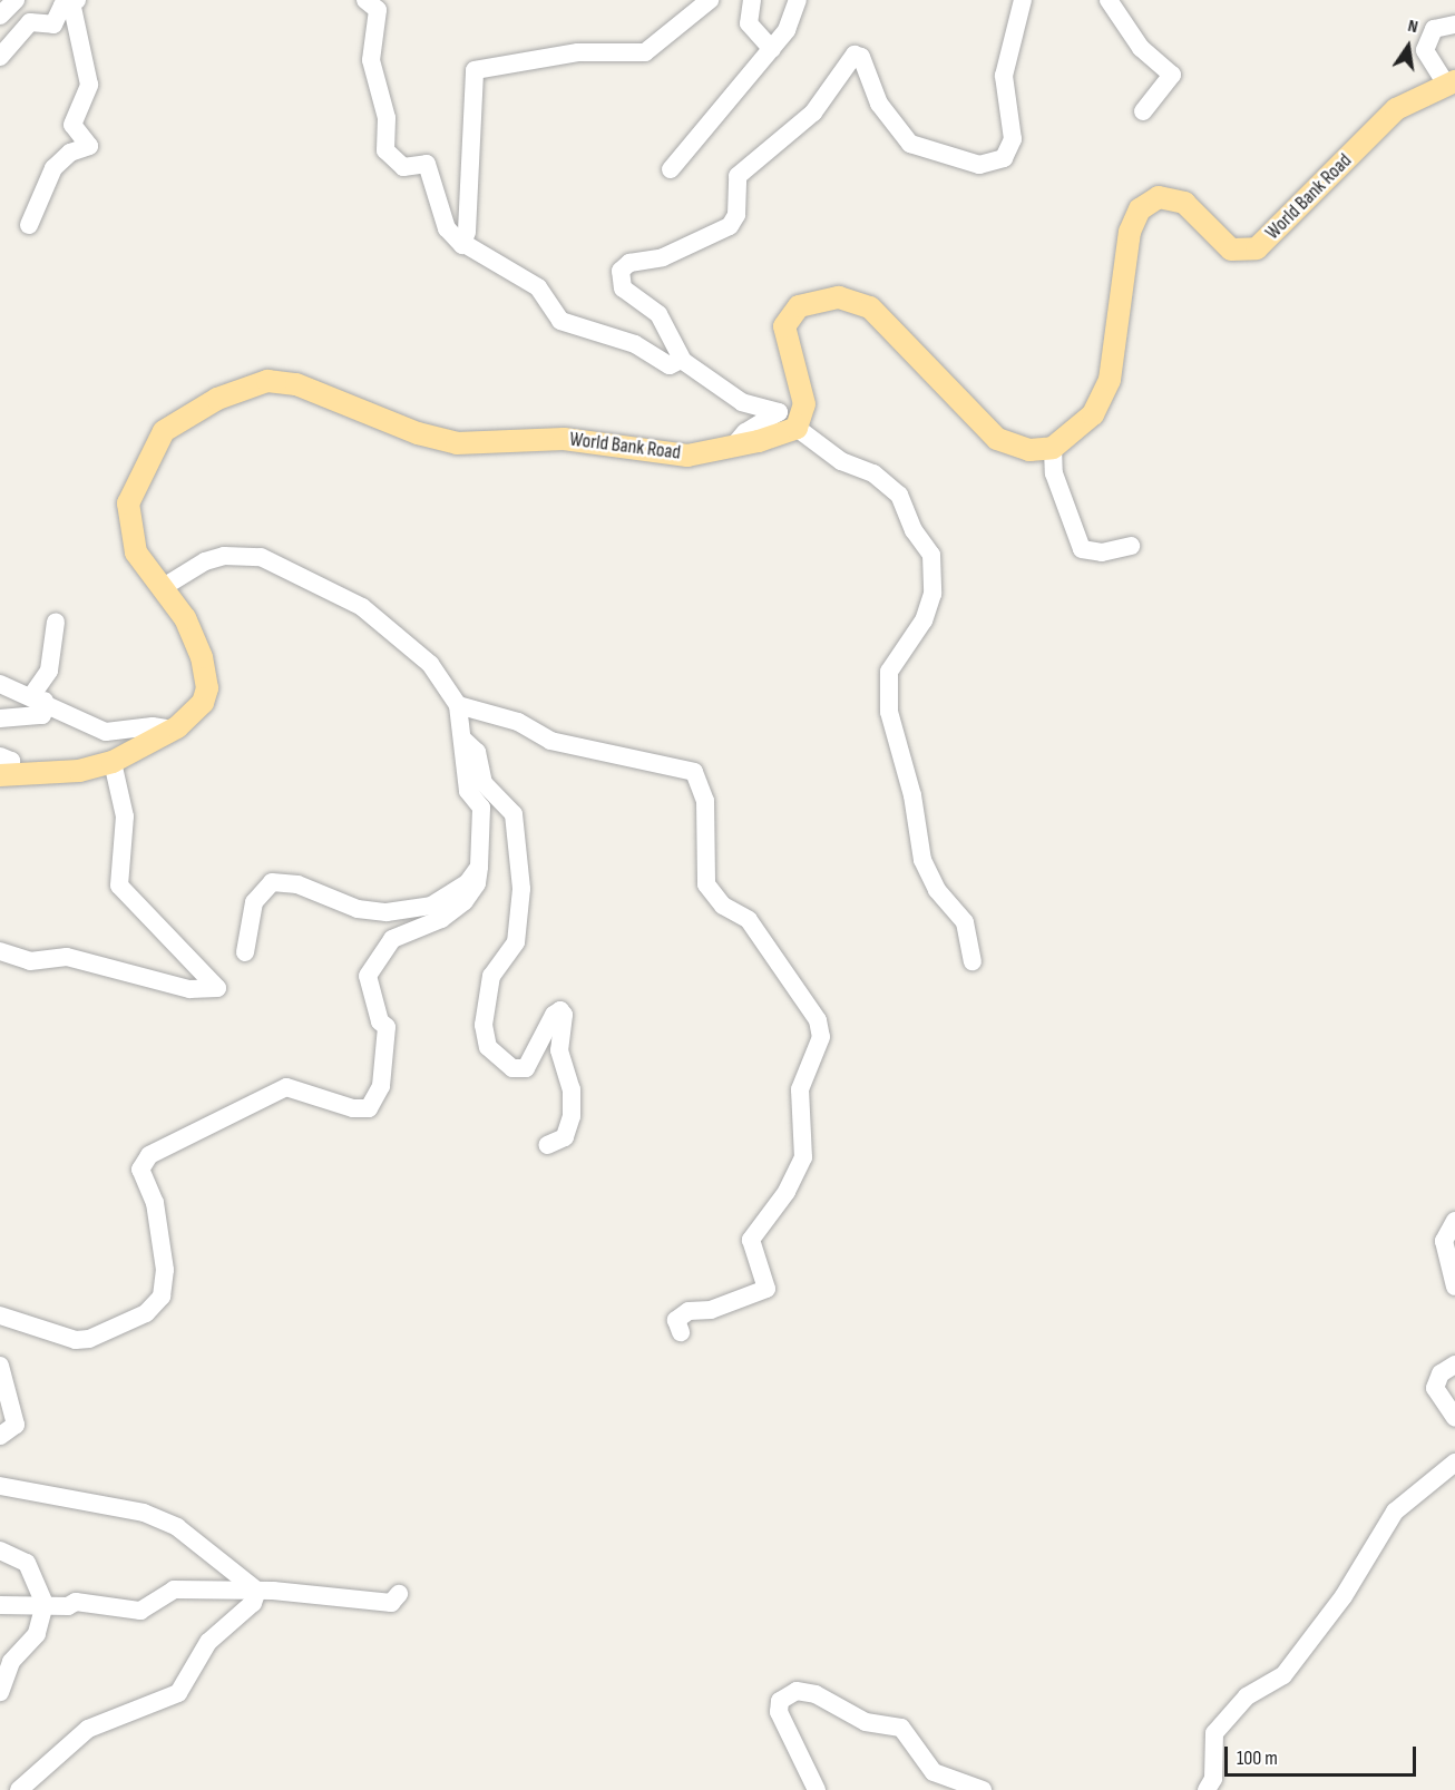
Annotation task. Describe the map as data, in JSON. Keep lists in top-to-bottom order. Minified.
{"streets":{"main road":["World Bank Road"]},"scale_bar":"100 m","north":"top"}
